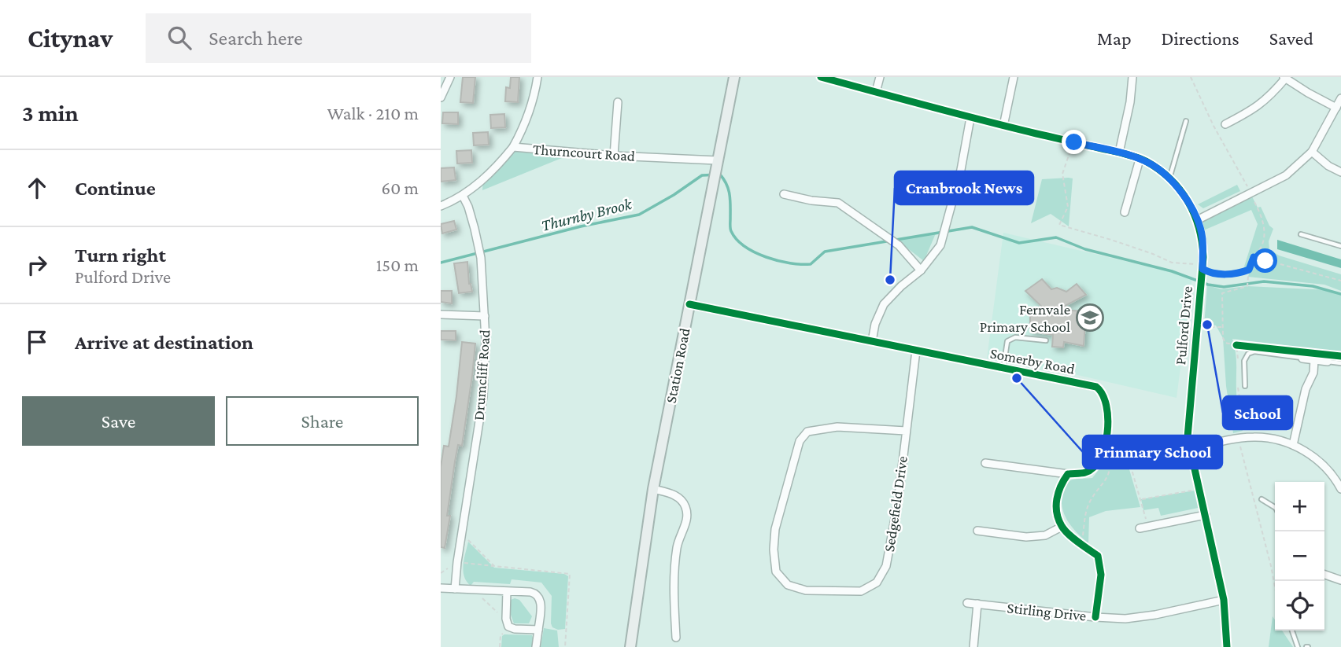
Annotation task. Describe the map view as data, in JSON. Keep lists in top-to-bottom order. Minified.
{"streets":{"street":["Thurncourt Road","Pulford Drive","Somerby Road","Station Road","Drumcliff Road","Sedgefield Drive","Stirling Drive"]},"crossings":[["Thurncourt Road","Station Road"],["Thurncourt Road","Drumcliff Road"],["Pulford Drive","Stirling Drive"],["Somerby Road","Station Road"],["Somerby Road","Sedgefield Drive"]],"water":["Thurnby Brook"],"places":{"other":["Cranbrook News","School","Prinmary School"],"school or university":["Fernvale Primary School"]},"page":{"header":"Citynav","search":"Search here","nav":["Map","Directions","Saved"],"heading":["3 min","Walk · 210 m"],"list":[["Continue","60 m"],["Turn right","Pulford Drive","150 m"],"Arrive at destination"],"buttons":["Save","Share"],"map_buttons":["+","−"]}}
